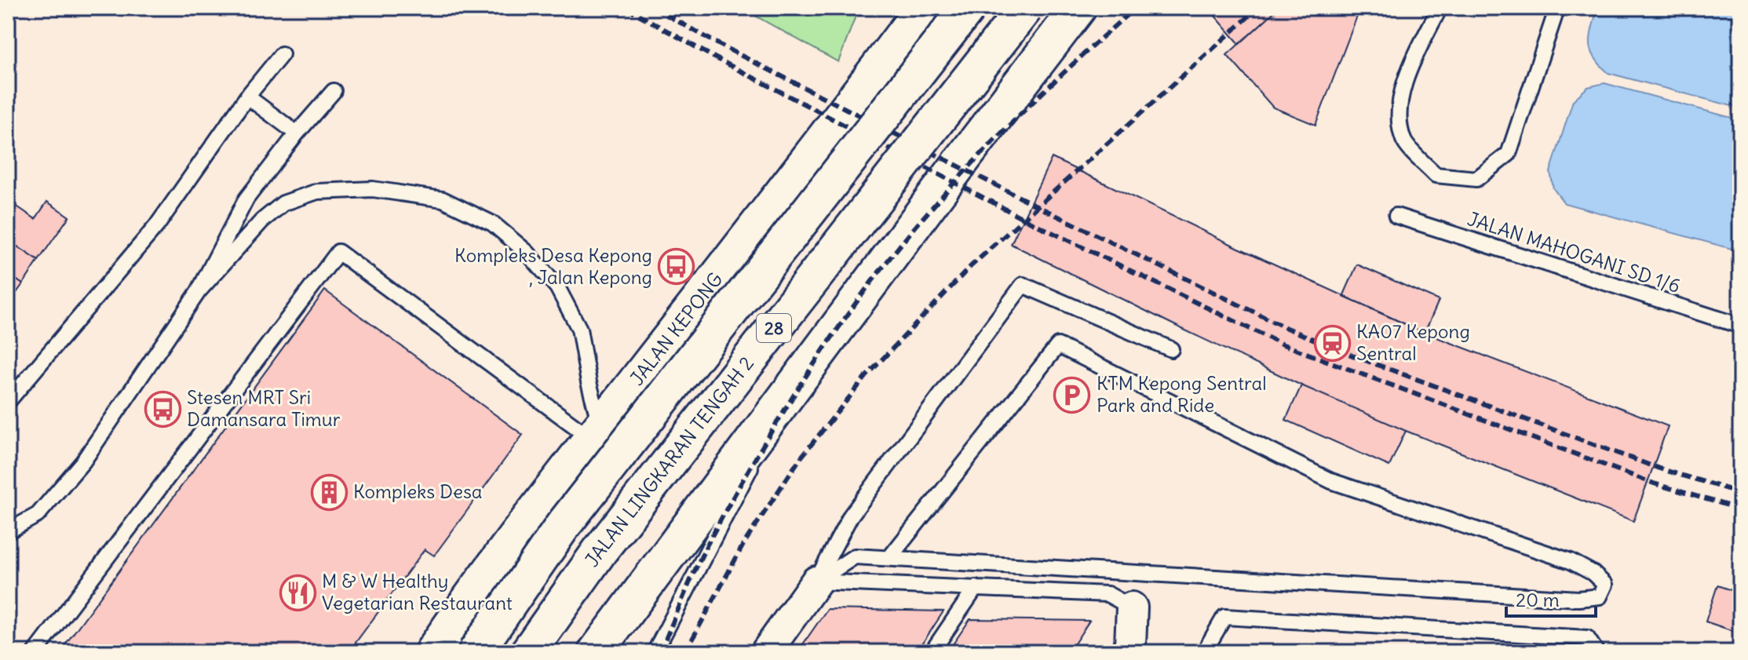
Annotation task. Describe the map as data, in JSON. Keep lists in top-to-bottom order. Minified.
{"streets":{"main road":["28","JALAN KEPONG","JALAN LINGKARAN TENGAH 2"],"lane":["JALAN MAHOGANI SD 1/6"]},"places":{"bus stop":["Kompleks Desa Kepong , Jalan Kepong","Stesen MRT Sri Damansara Timur"],"station":["KA07 Kepong Sentral"],"parking":["KTM Kepong Sentral Park and Ride"],"building":["Kompleks Desa"],"restaurant":["M & W Healthy Vegetarian Restaurant"]},"scale_bar":"20 m"}
